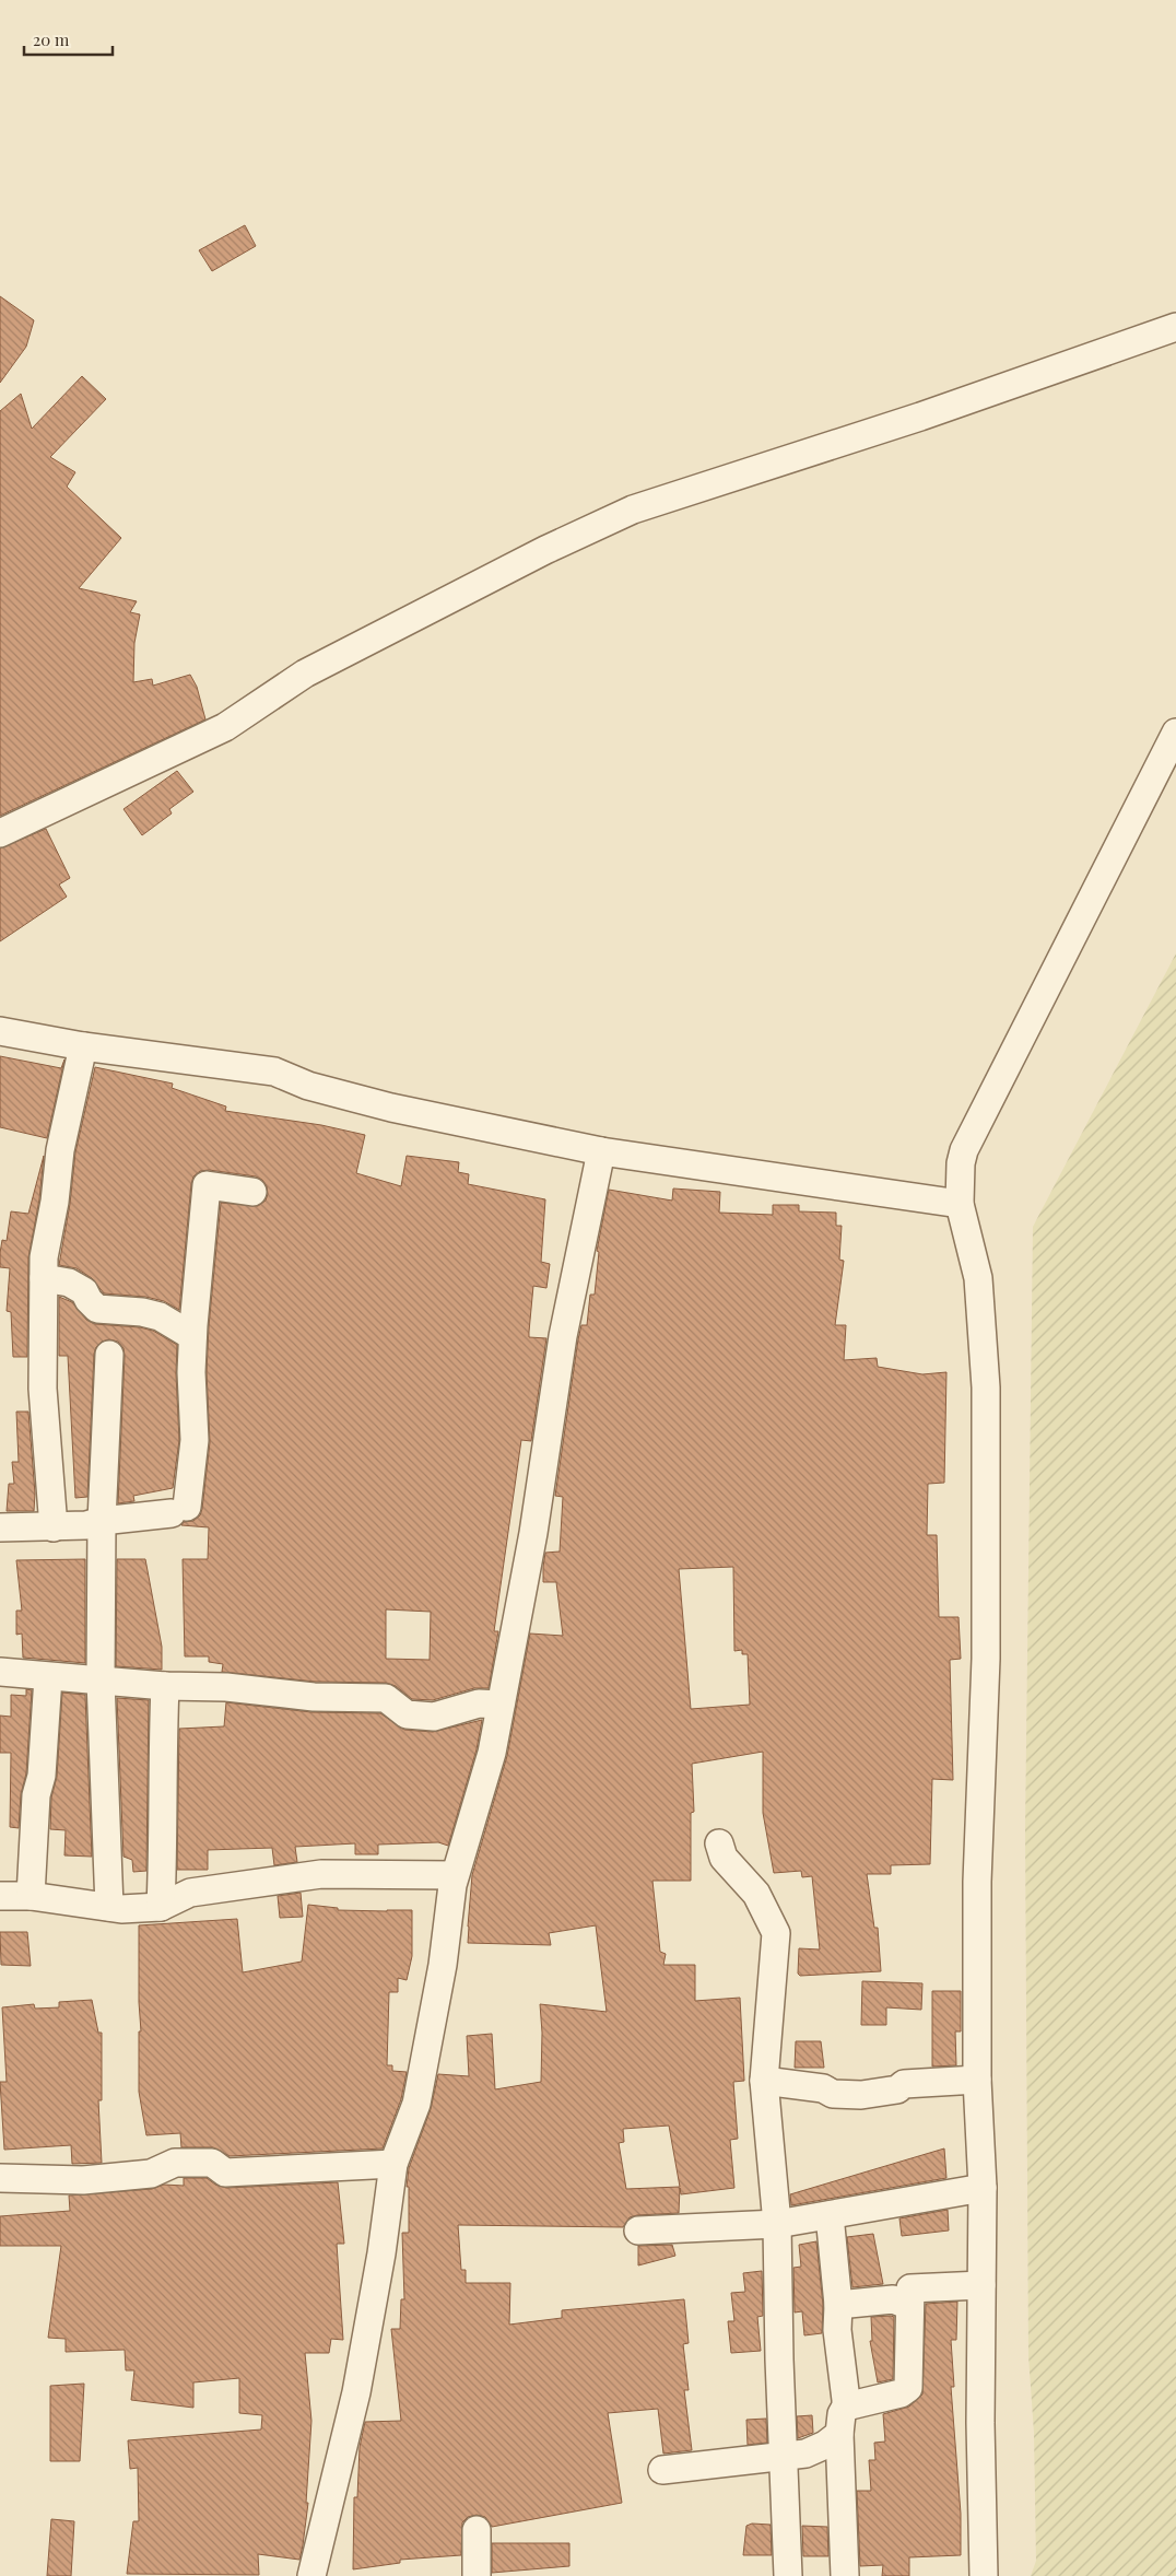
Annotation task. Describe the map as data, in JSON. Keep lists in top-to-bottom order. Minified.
{"scale_bar":"20 m"}
